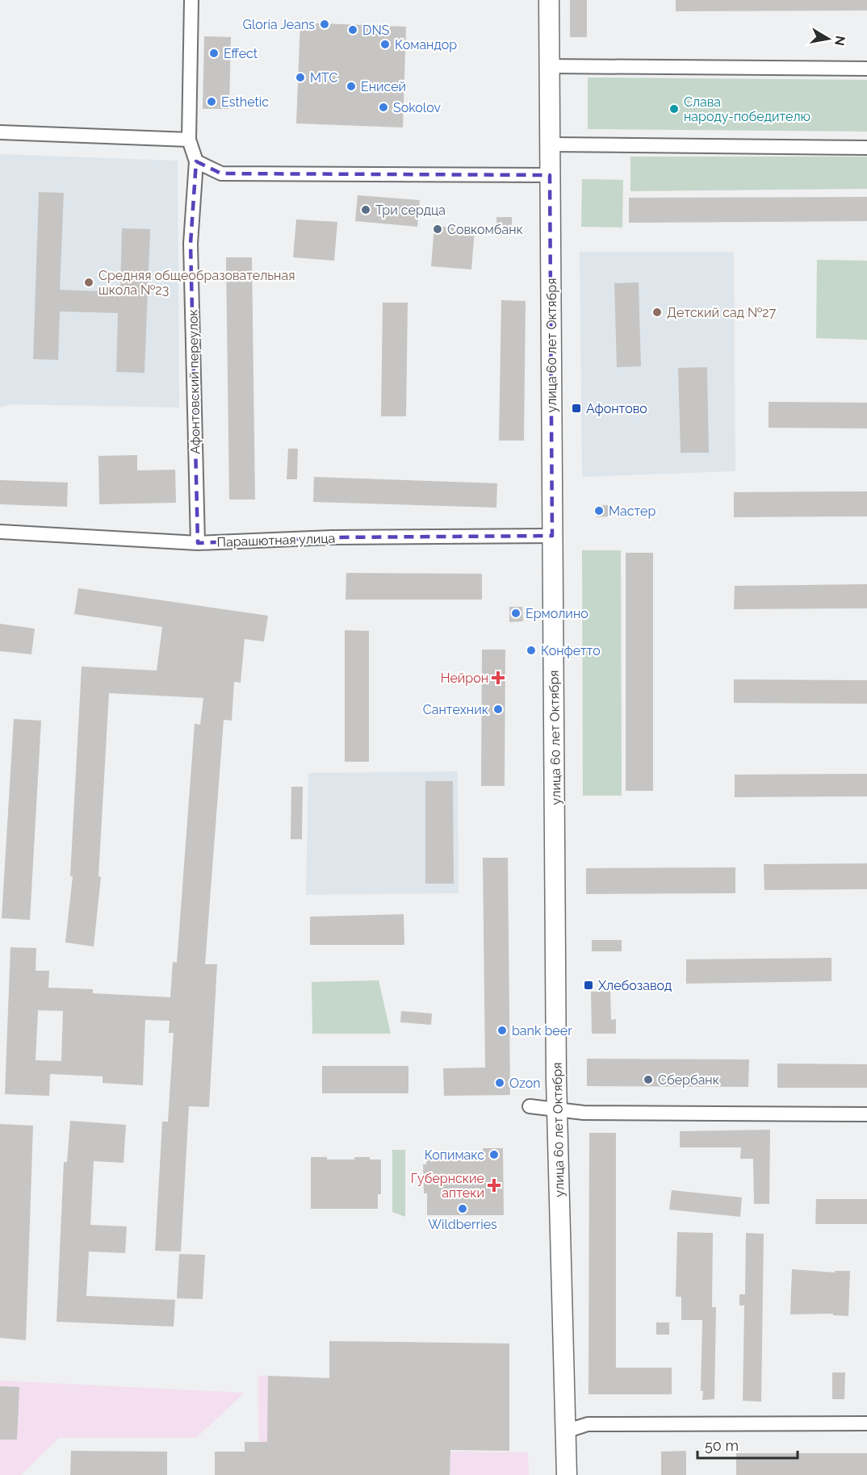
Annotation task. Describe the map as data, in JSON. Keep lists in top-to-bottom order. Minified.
{"streets":{"main road":["улица 60 лет Октября"],"street":["Афонтовский переулок","Парашютная улица"]},"crossings":[["улица 60 лет Октября","Парашютная улица"],["Афонтовский переулок","Парашютная улица"]],"places":{"other":["Gloria Jeans","DNS","Командор","Effect","МТС","Енисей","Esthetic","Sokolov","Слава народу-победителю","Три сердца","Совкомбанк","Средняя общеобразовательная школа №23","Детский сад №27","Мастер","Ермолино","Конфетто","Сантехник","bank beer","Сбербанк","Ozon","Копимакс","Wildberries"],"transit":["Афонтово","Хлебозавод"],"health":["Нейрон","Губернские аптеки"]},"scale_bar":"50 m","north":"right"}
